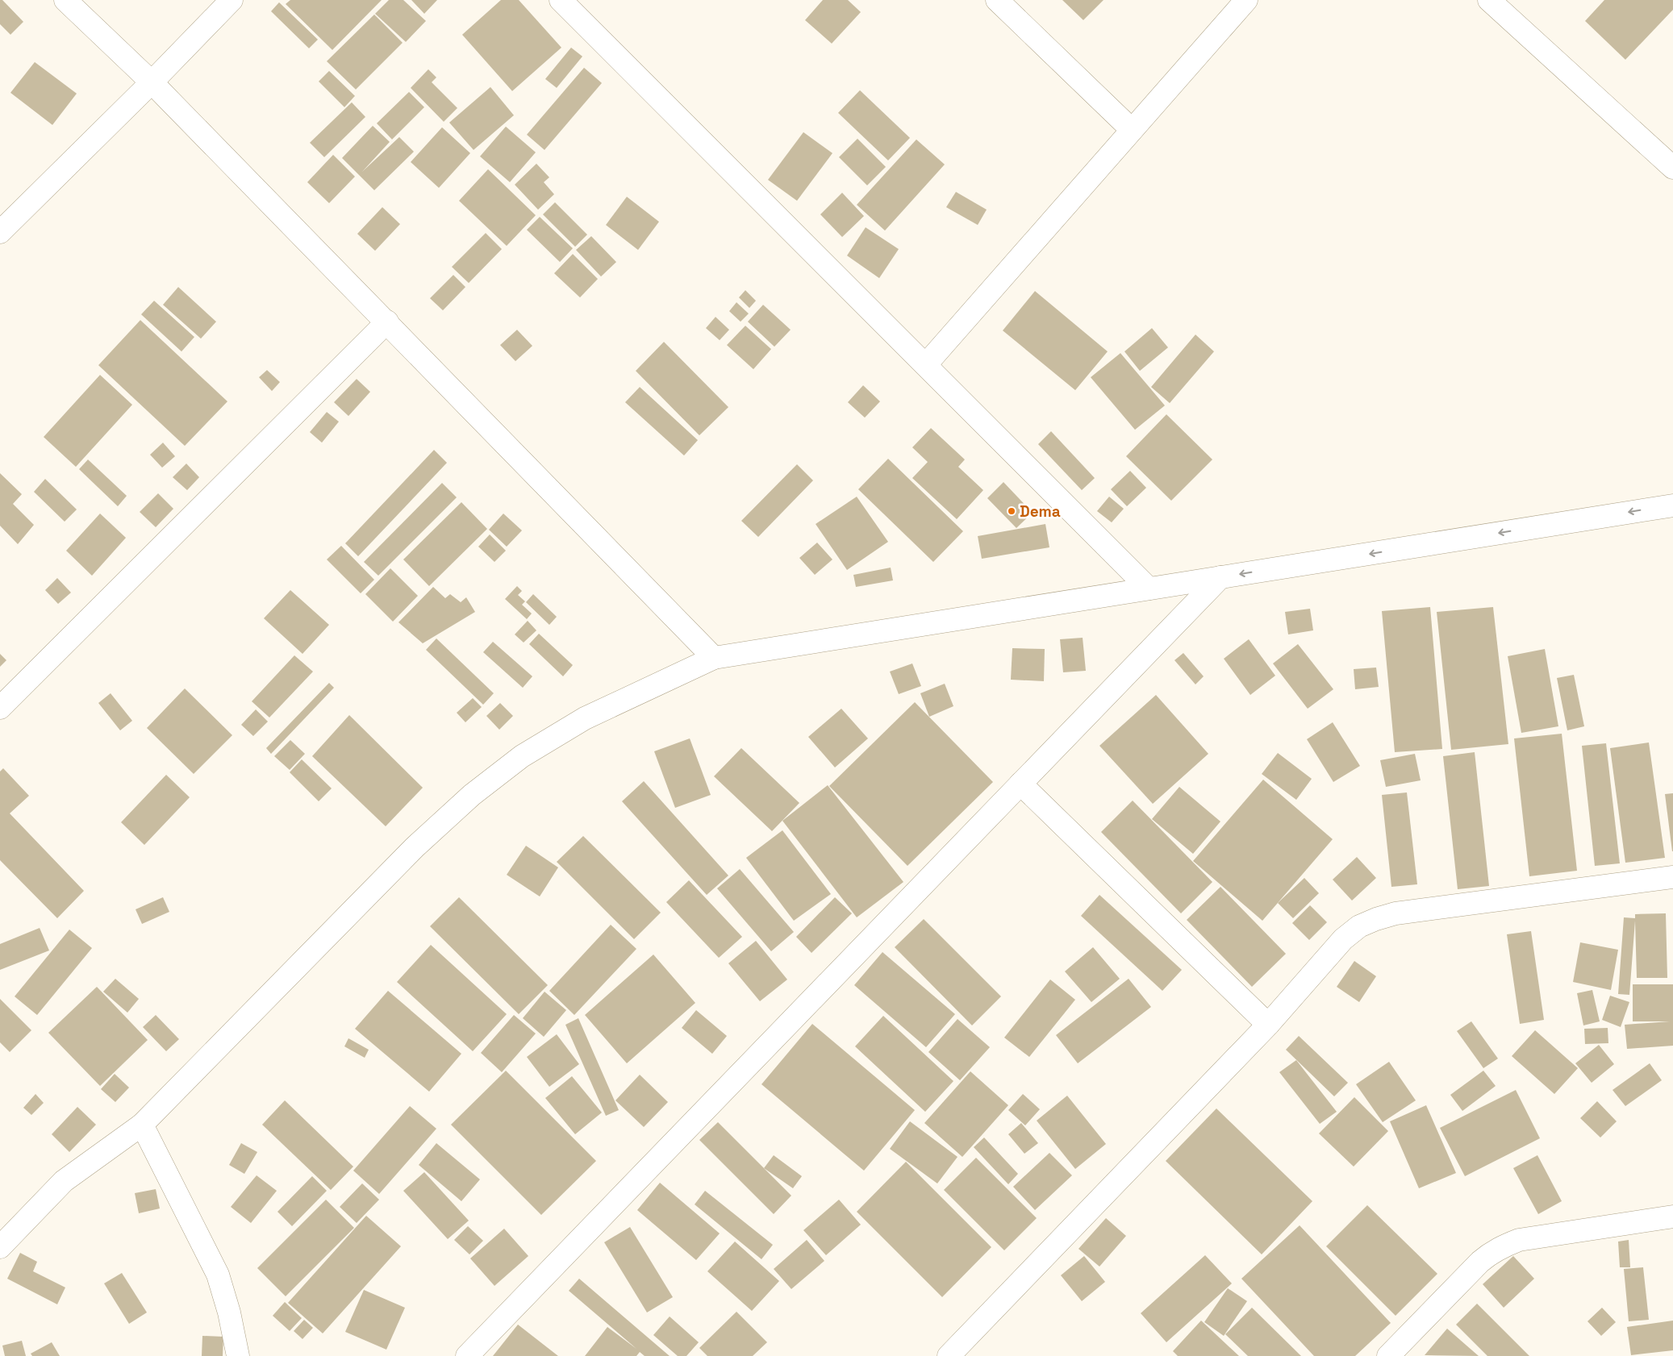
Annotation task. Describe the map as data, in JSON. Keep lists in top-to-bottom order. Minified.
{"places":["Dema"]}
